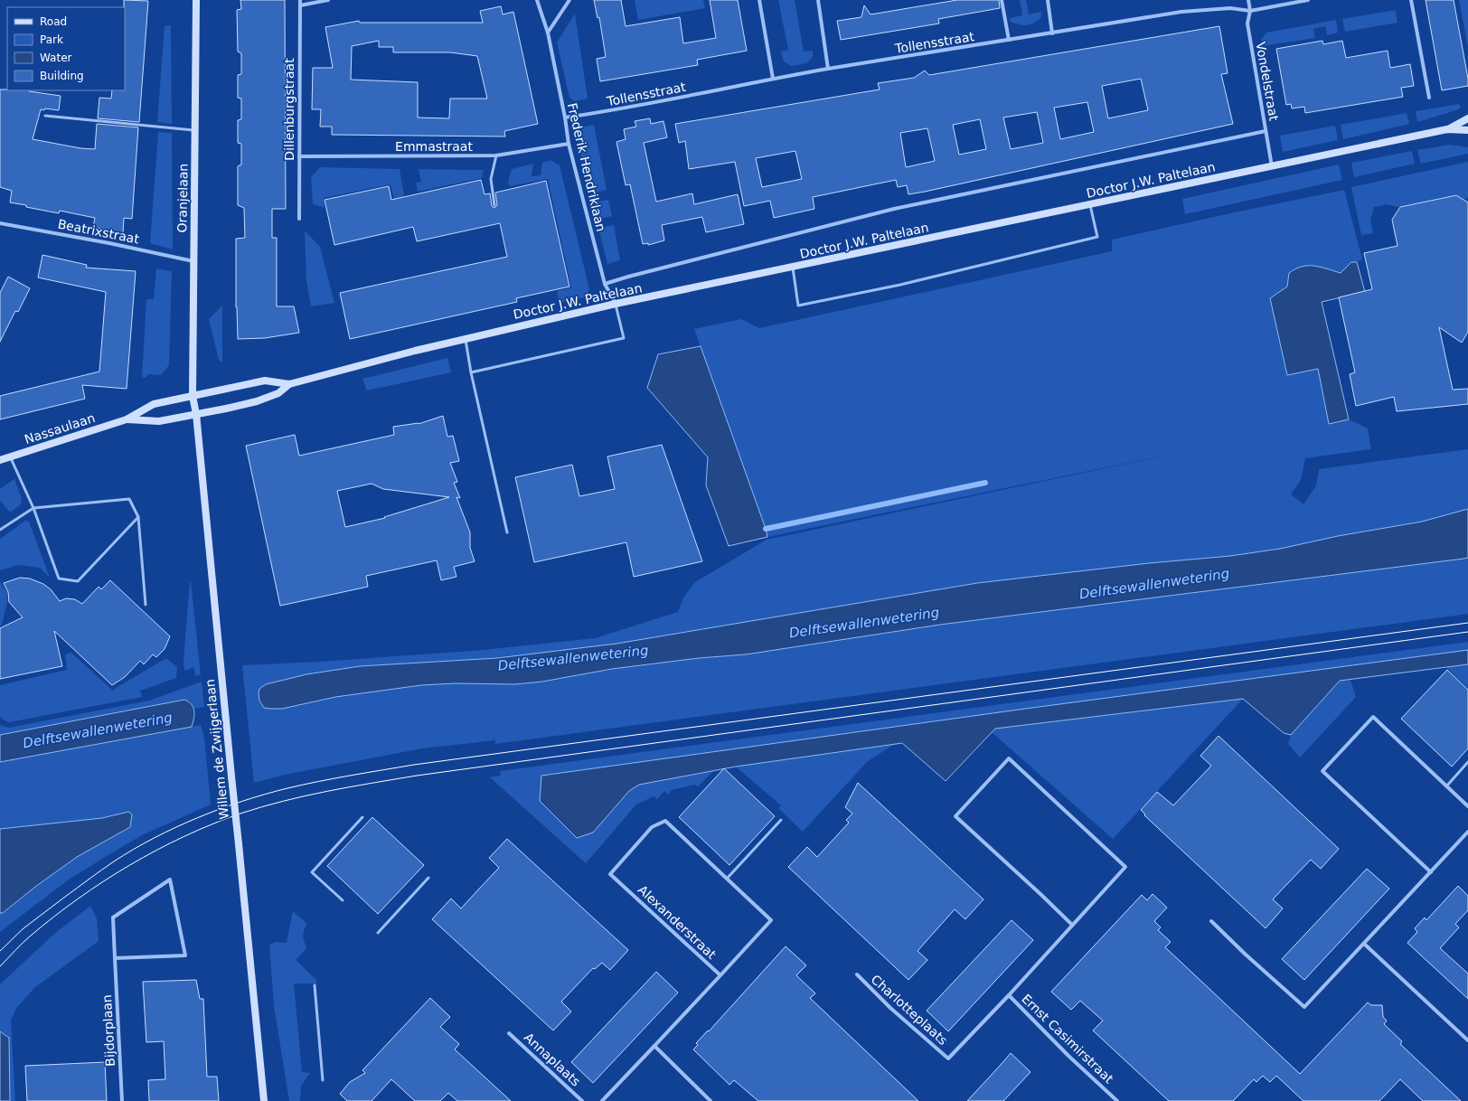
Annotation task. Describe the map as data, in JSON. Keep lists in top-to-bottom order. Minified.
{"streets":{"street":["Tollensstraat","Vondelstraat","Dillenburgstraat","Emmastraat","Frederik Hendriklaan","Doctor J.W. Paltelaan","Oranjelaan","Beatrixstraat","Nassaulaan","Willem de Zwijgerlaan","Alexanderstraat","Charlotteplaats","Bijdorplaan","Ernst Casimirstraat","Annaplaats"]},"crossings":[["Tollensstraat","Vondelstraat"],["Tollensstraat","Frederik Hendriklaan"],["Vondelstraat","Doctor J.W. Paltelaan"],["Dillenburgstraat","Emmastraat"],["Emmastraat","Frederik Hendriklaan"],["Frederik Hendriklaan","Doctor J.W. Paltelaan"],["Doctor J.W. Paltelaan","Oranjelaan"],["Doctor J.W. Paltelaan","Nassaulaan"],["Doctor J.W. Paltelaan","Willem de Zwijgerlaan"],["Oranjelaan","Beatrixstraat"],["Oranjelaan","Nassaulaan"],["Oranjelaan","Willem de Zwijgerlaan"],["Nassaulaan","Willem de Zwijgerlaan"],["Charlotteplaats","Ernst Casimirstraat"]],"water":["Delftsewallenwetering"],"legend":["Road","Park","Water","Building"]}
